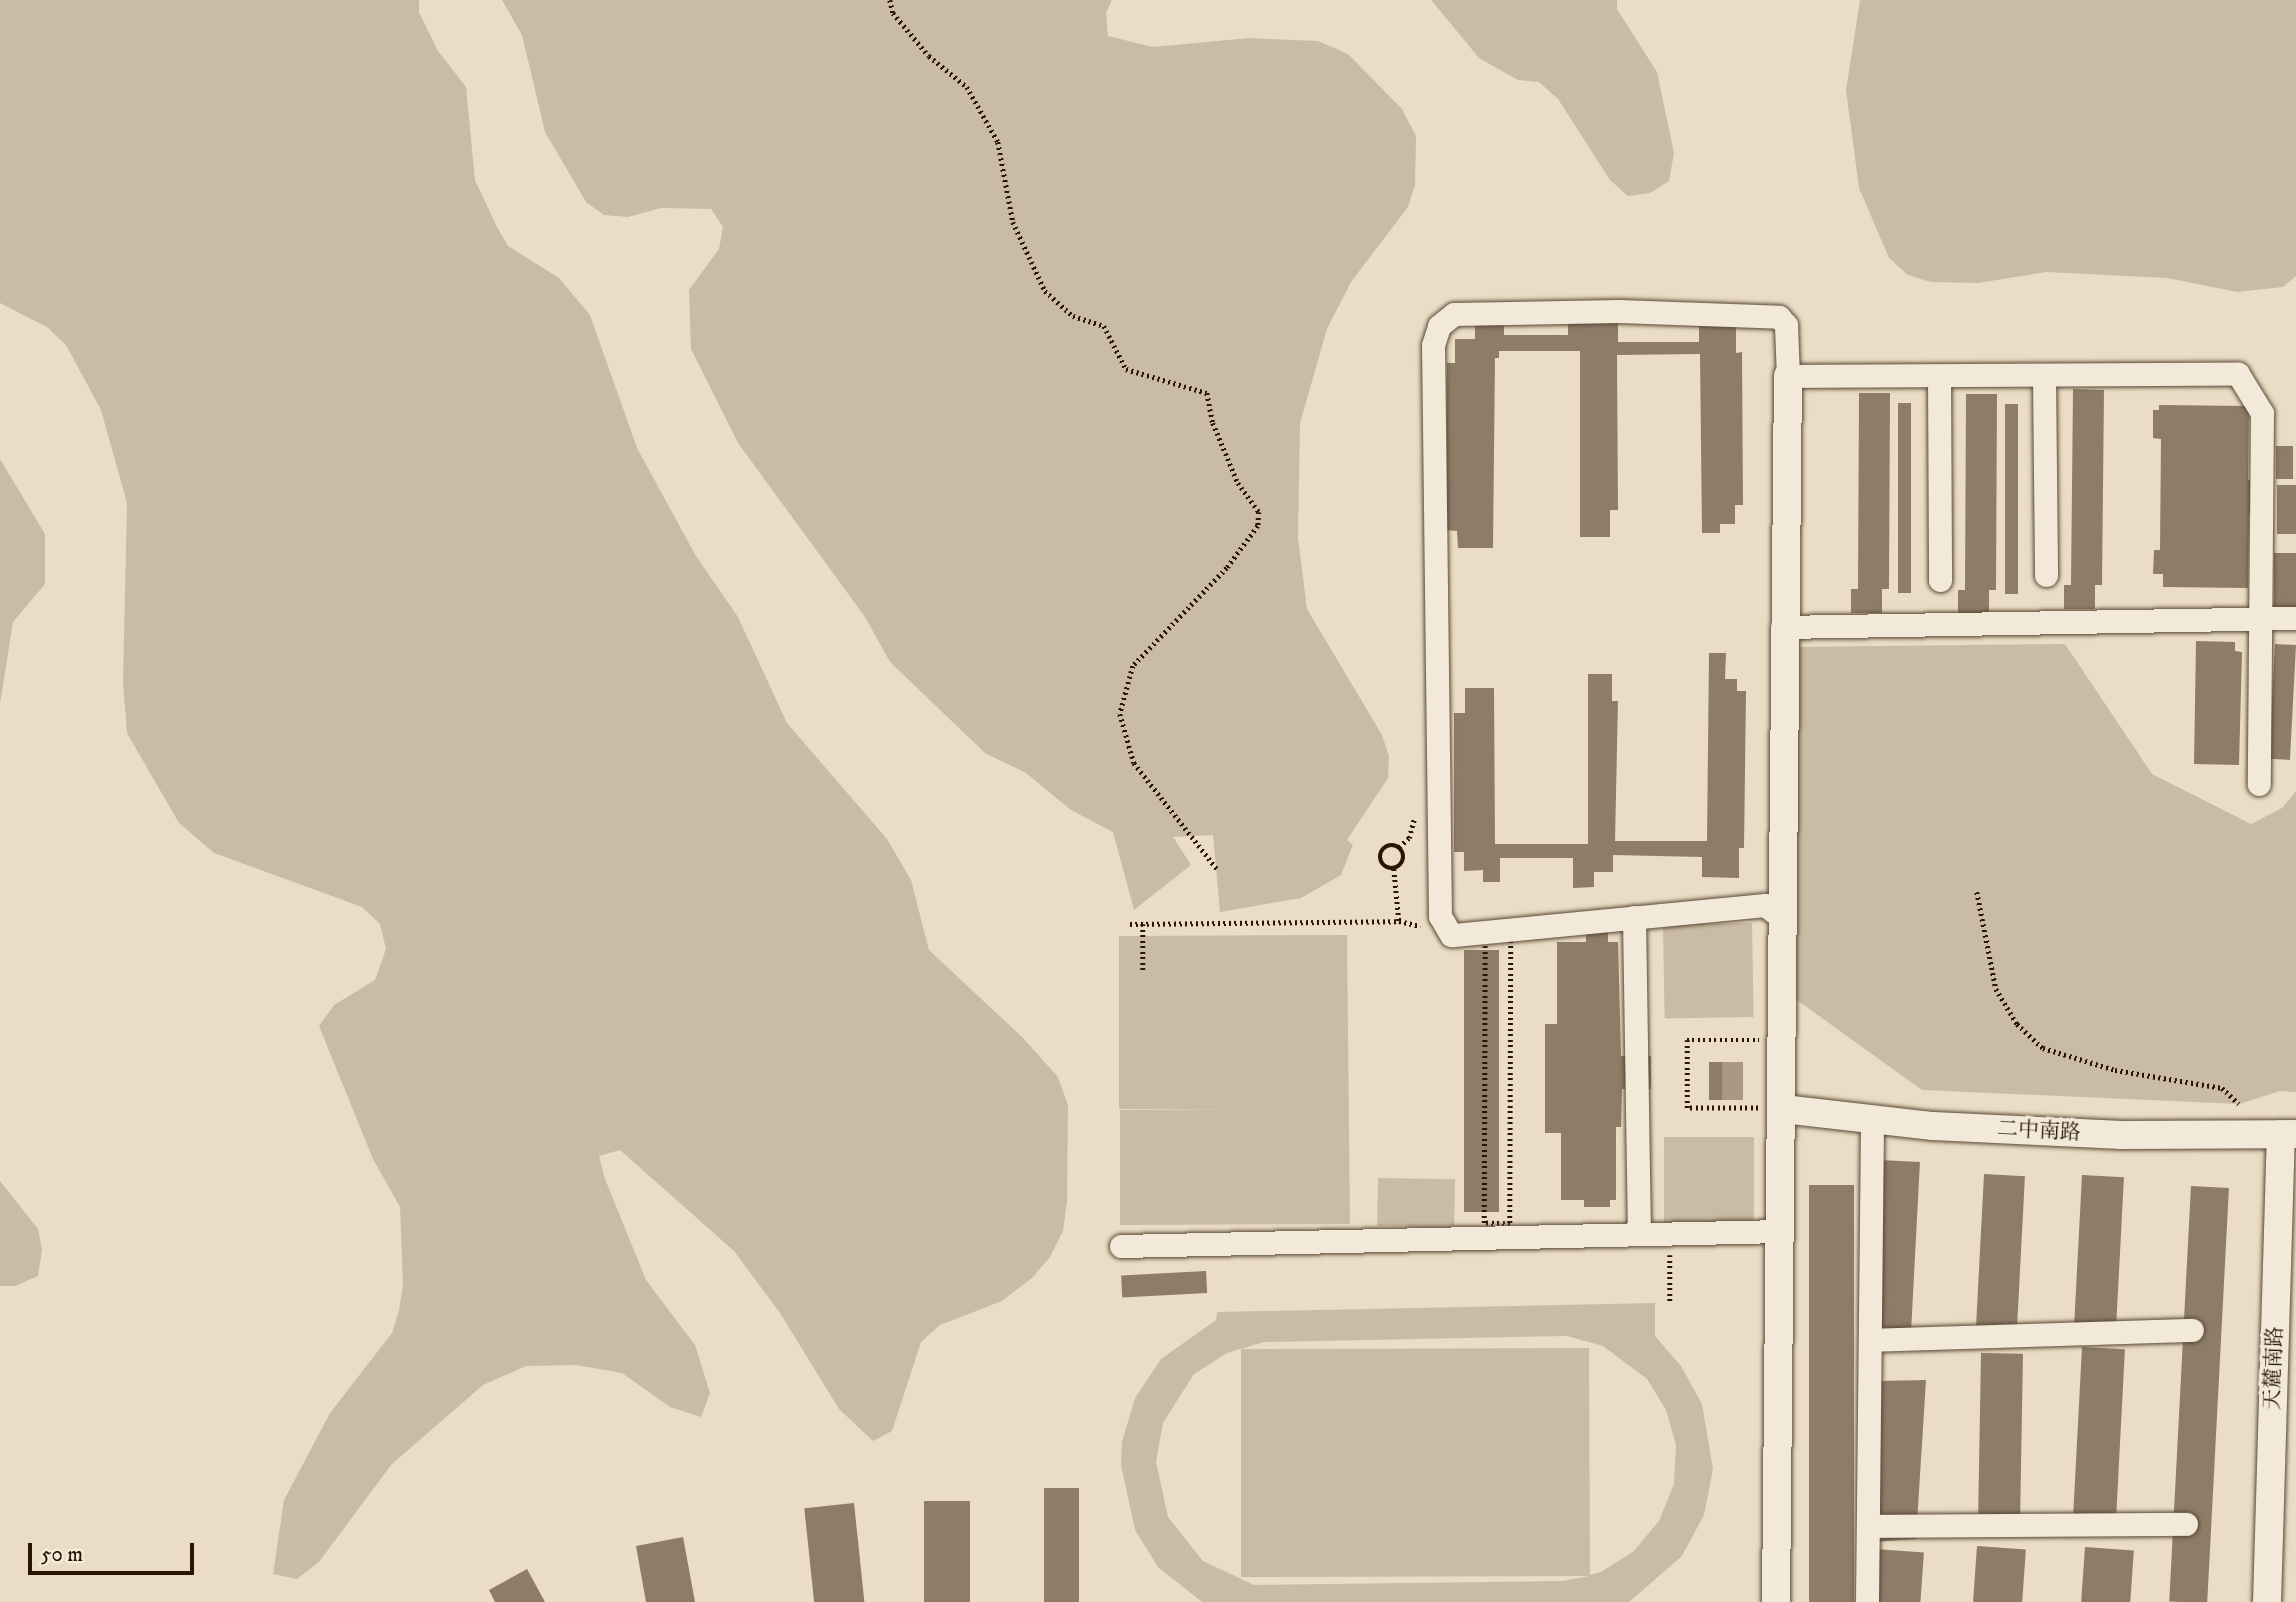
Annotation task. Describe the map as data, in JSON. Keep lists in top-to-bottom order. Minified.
{"streets":{"street":["二中南路","天麓南路"]},"crossings":[["二中南路","天麓南路"]],"scale_bar":"50 m"}
